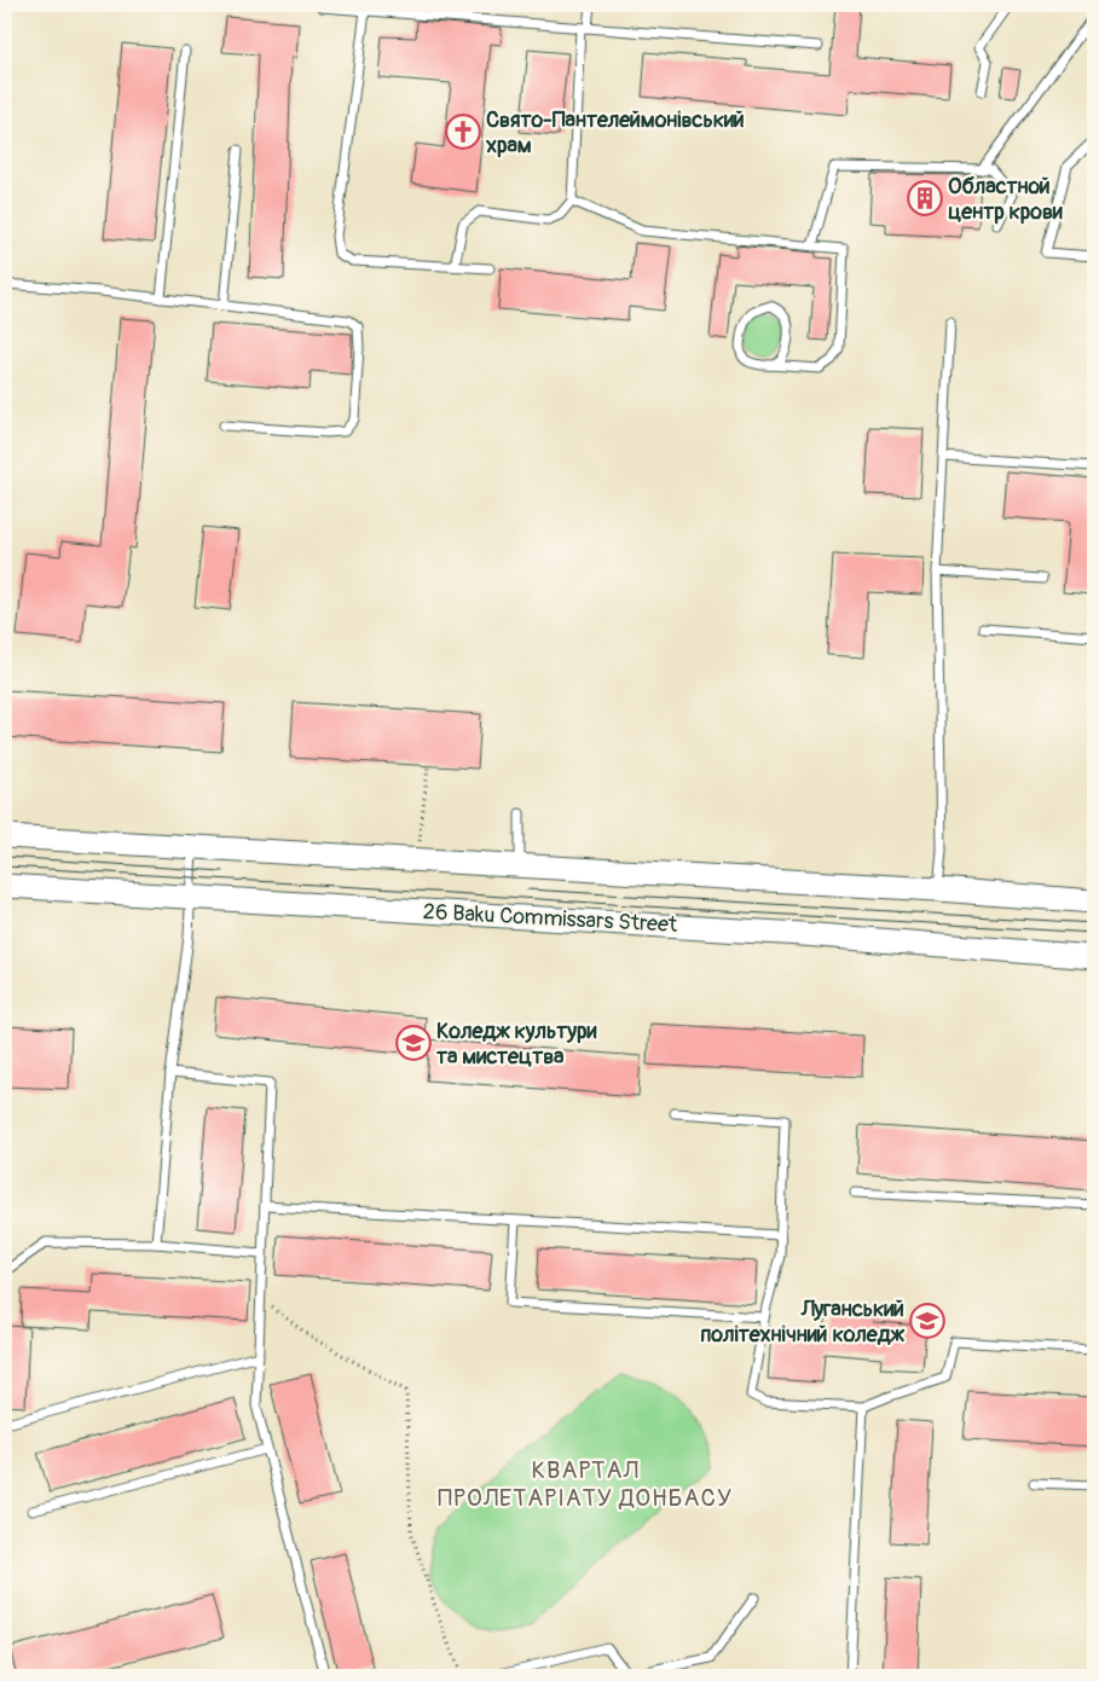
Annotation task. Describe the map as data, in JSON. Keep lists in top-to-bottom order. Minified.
{"streets":{"street":["26 Baku Commissars Street"]},"districts":["КВАРТАЛ ПРОЛЕТАРІАТУ ДОНБАСУ"],"places":{"church":["Свято-Пантелеймонівський храм"],"building":["Областной центр крови"],"school or university":["Коледж культури та мистецтва","Луганський політехнічний коледж"]}}
